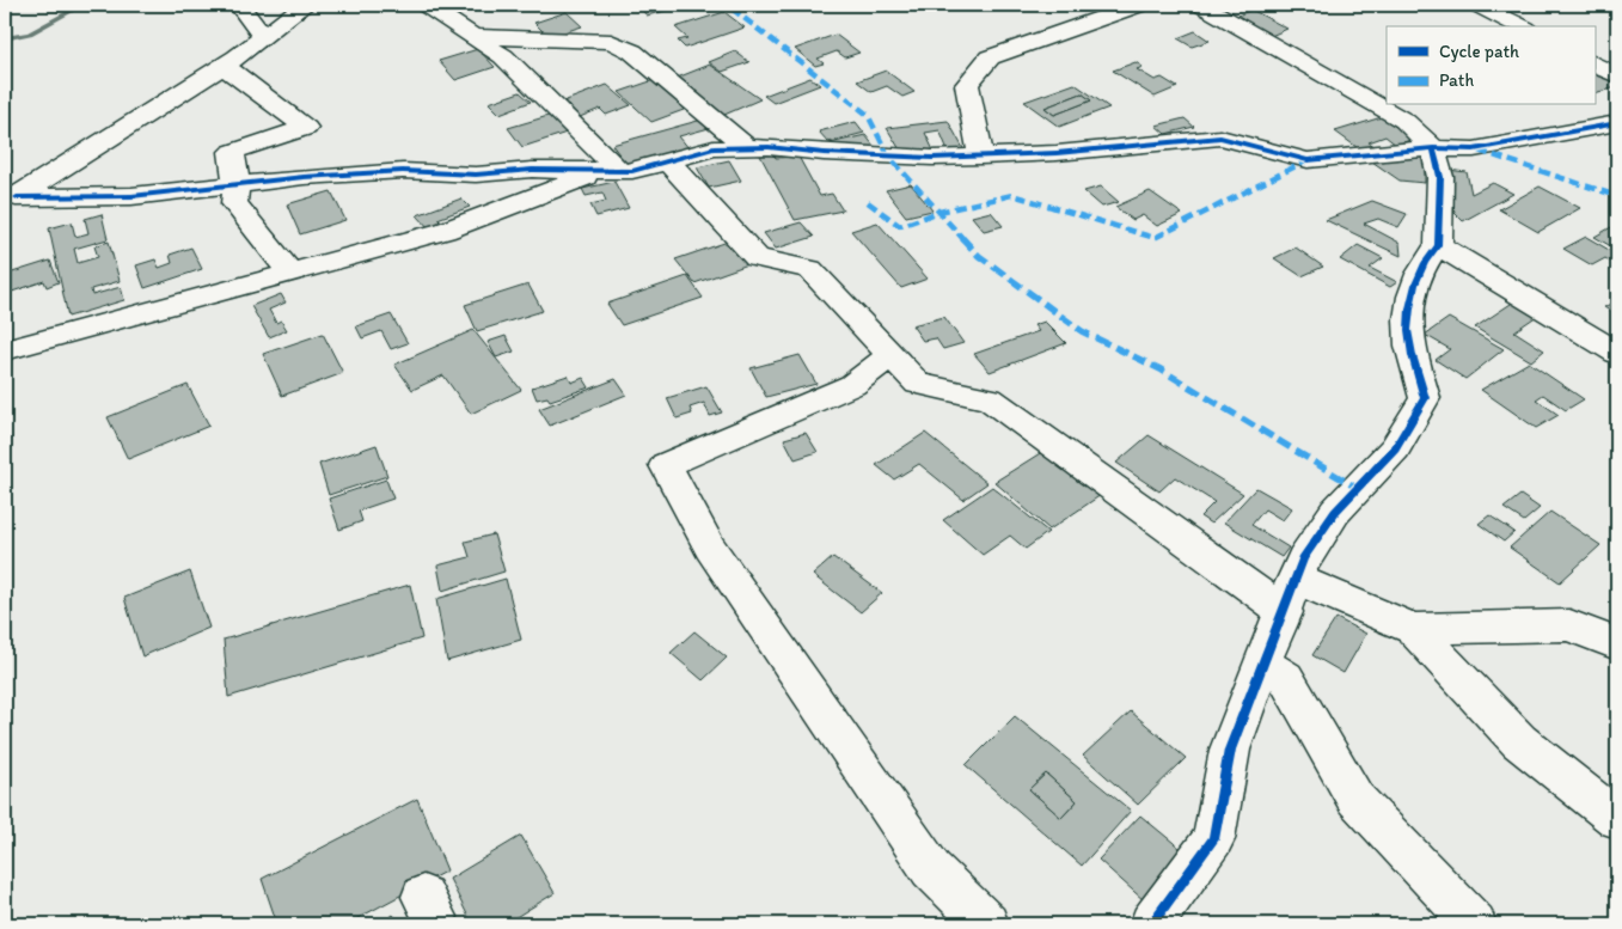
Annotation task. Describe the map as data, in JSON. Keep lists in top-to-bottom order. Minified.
{"legend":["Cycle path","Path"]}
